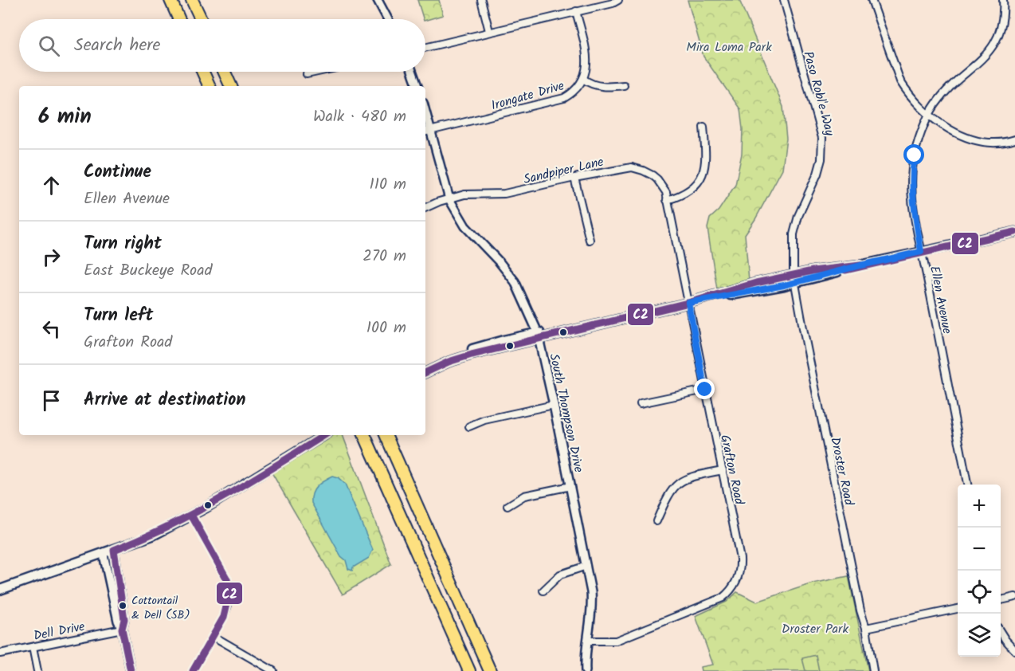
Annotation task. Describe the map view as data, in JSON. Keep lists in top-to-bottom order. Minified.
{"streets":{"street":["Paso Robl'e Way","Irongate Drive","Sandpiper Lane","Ellen Avenue","South Thompson Drive","Grafton Road","Droster Road","Dell Drive"]},"crossings":[["Paso Robl'e Way","Droster Road"],["Irongate Drive","South Thompson Drive"],["Sandpiper Lane","South Thompson Drive"],["Sandpiper Lane","Grafton Road"],["South Thompson Drive","Grafton Road"]],"parks":["Mira Loma Park","Droster Park"],"places":["Cottontail & Dell (SB)"],"lines":["transit line C2"],"page":{"search":"Search here","heading":["6 min","Walk · 480 m"],"list":[["Continue","Ellen Avenue","110 m"],["Turn right","East Buckeye Road","270 m"],["Turn left","Grafton Road","100 m"],"Arrive at destination"],"map_buttons":["+","−"]}}
